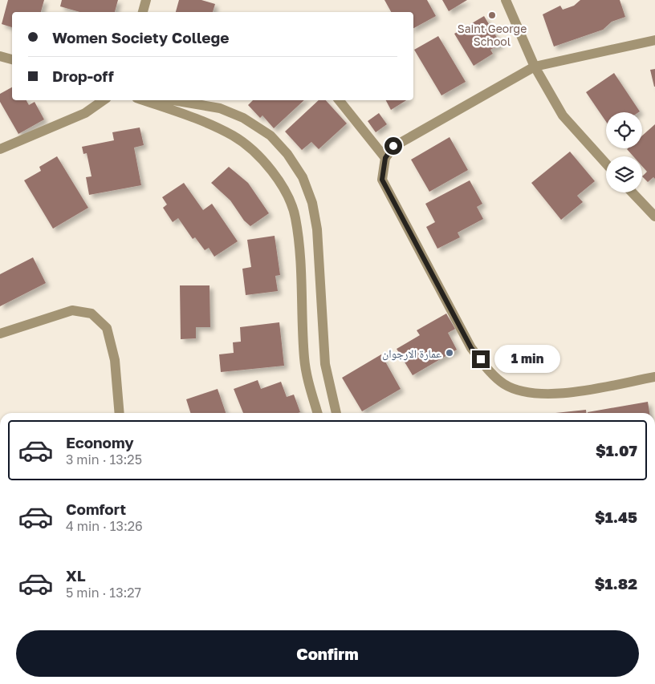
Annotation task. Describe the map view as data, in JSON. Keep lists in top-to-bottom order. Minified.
{"places":["Saint George School","عمارة الارجوان"],"page":{"banner":["Women Society College","Drop-off"],"bubble":"1 min","list":[{"name":"Economy","note":"3 min · 13:25","value":"$1.07"},{"name":"Comfort","note":"4 min · 13:26","value":"$1.45"},{"name":"XL","note":"5 min · 13:27","value":"$1.82"}],"buttons":"Confirm"}}
